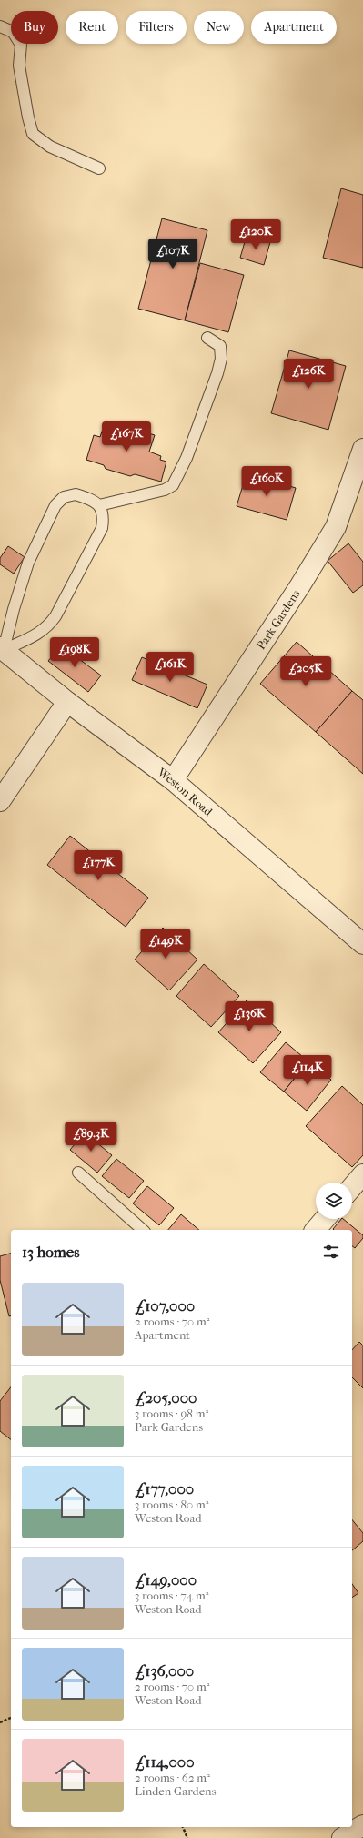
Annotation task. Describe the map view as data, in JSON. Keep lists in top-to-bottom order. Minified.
{"streets":{"street":["Park Gardens","Weston Road"]},"crossings":[["Park Gardens","Weston Road"]],"page":{"chip":["Buy","Rent","Filters","New","Apartment"],"price":["£120K","£107K","£126K","£167K","£160K","£198K","£161K","£205K","£177K","£149K","£136K","£114K","£89.3K"],"heading":"13 homes","list":[{"name":"£107,000","note":"2 rooms · 70 m² · Apartment"},{"name":"£205,000","note":"3 rooms · 98 m² · Park Gardens"},{"name":"£177,000","note":"3 rooms · 80 m² · Weston Road"},{"name":"£149,000","note":"3 rooms · 74 m² · Weston Road"},{"name":"£136,000","note":"2 rooms · 70 m² · Weston Road"},{"name":"£114,000","note":"2 rooms · 62 m² · Linden Gardens"}]}}
